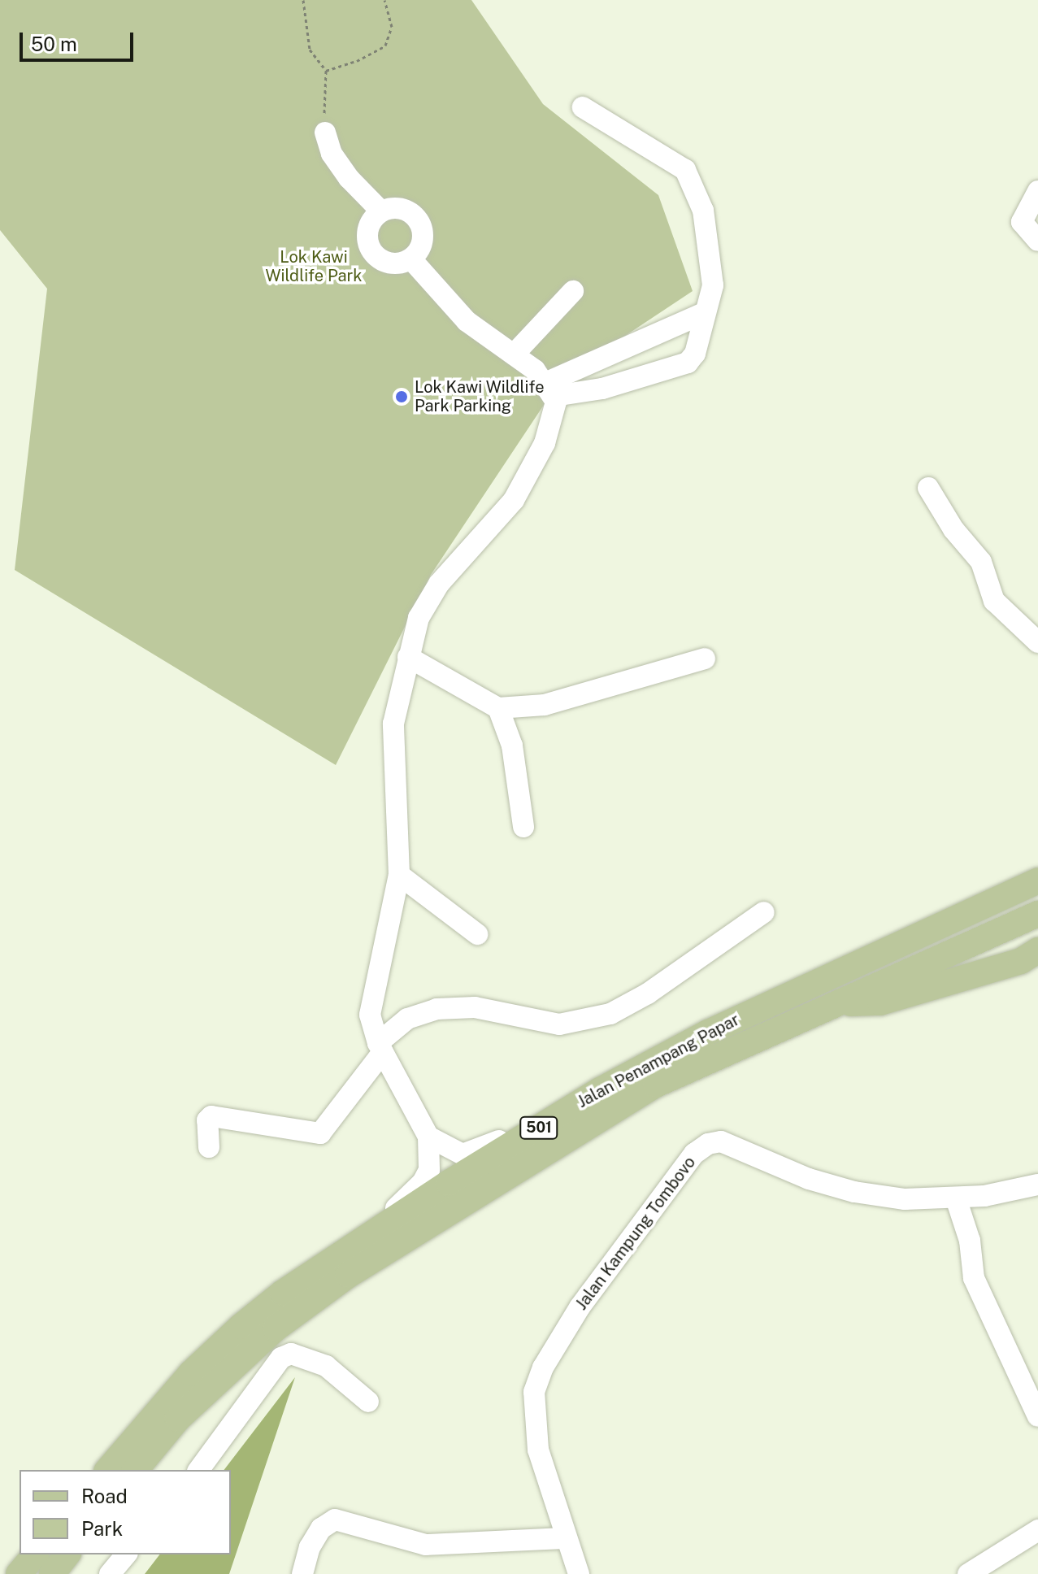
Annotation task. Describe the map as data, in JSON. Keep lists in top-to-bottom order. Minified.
{"streets":{"main road":["Jalan Penampang Papar","501"],"street":["Jalan Kampung Tombovo"]},"parks":["Lok Kawi Wildlife Park"],"places":["Lok Kawi Wildlife Park Parking"],"legend":["Road","Park"],"scale_bar":"50 m"}
